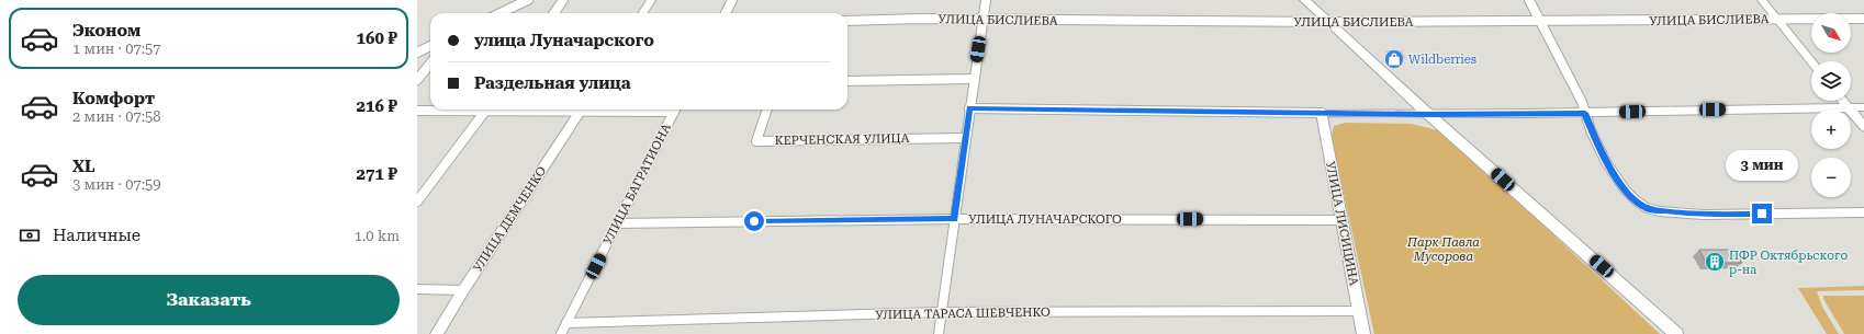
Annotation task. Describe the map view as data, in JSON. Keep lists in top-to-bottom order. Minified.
{"streets":{"street":["УЛИЦА БИСЛИЕВА","КЕРЧЕНСКАЯ УЛИЦА","УЛИЦА БАГРАТИОНА","УЛИЦА ДЕМЧЕНКО","УЛИЦА ЛУНАЧАРСКОГО","УЛИЦА ЛИСИЦИНА","УЛИЦА ТАРАСА ШЕВЧЕНКО"]},"crossings":[["УЛИЦА БАГРАТИОНА","УЛИЦА ЛУНАЧАРСКОГО"],["УЛИЦА БАГРАТИОНА","УЛИЦА ТАРАСА ШЕВЧЕНКО"],["УЛИЦА ЛУНАЧАРСКОГО","УЛИЦА ЛИСИЦИНА"],["УЛИЦА ЛИСИЦИНА","УЛИЦА ТАРАСА ШЕВЧЕНКО"]],"parks":["Парк Павла Мусорова"],"places":{"shop":["Wildberries"],"building":["ПФР Октябрьского р-на"]},"north":"bottom right","page":{"list":[{"name":"Эконом","note":"1 мин · 07:57","value":"160 ₽"},{"name":"Комфорт","note":"2 мин · 07:58","value":"216 ₽"},{"name":"XL","note":"3 мин · 07:59","value":"271 ₽"}],"map_buttons":["+","−"],"banner":["улица Луначарского","Раздельная улица"],"bubble":"3 мин","pay":["Наличные","1.0 km"],"buttons":"Заказать"}}
